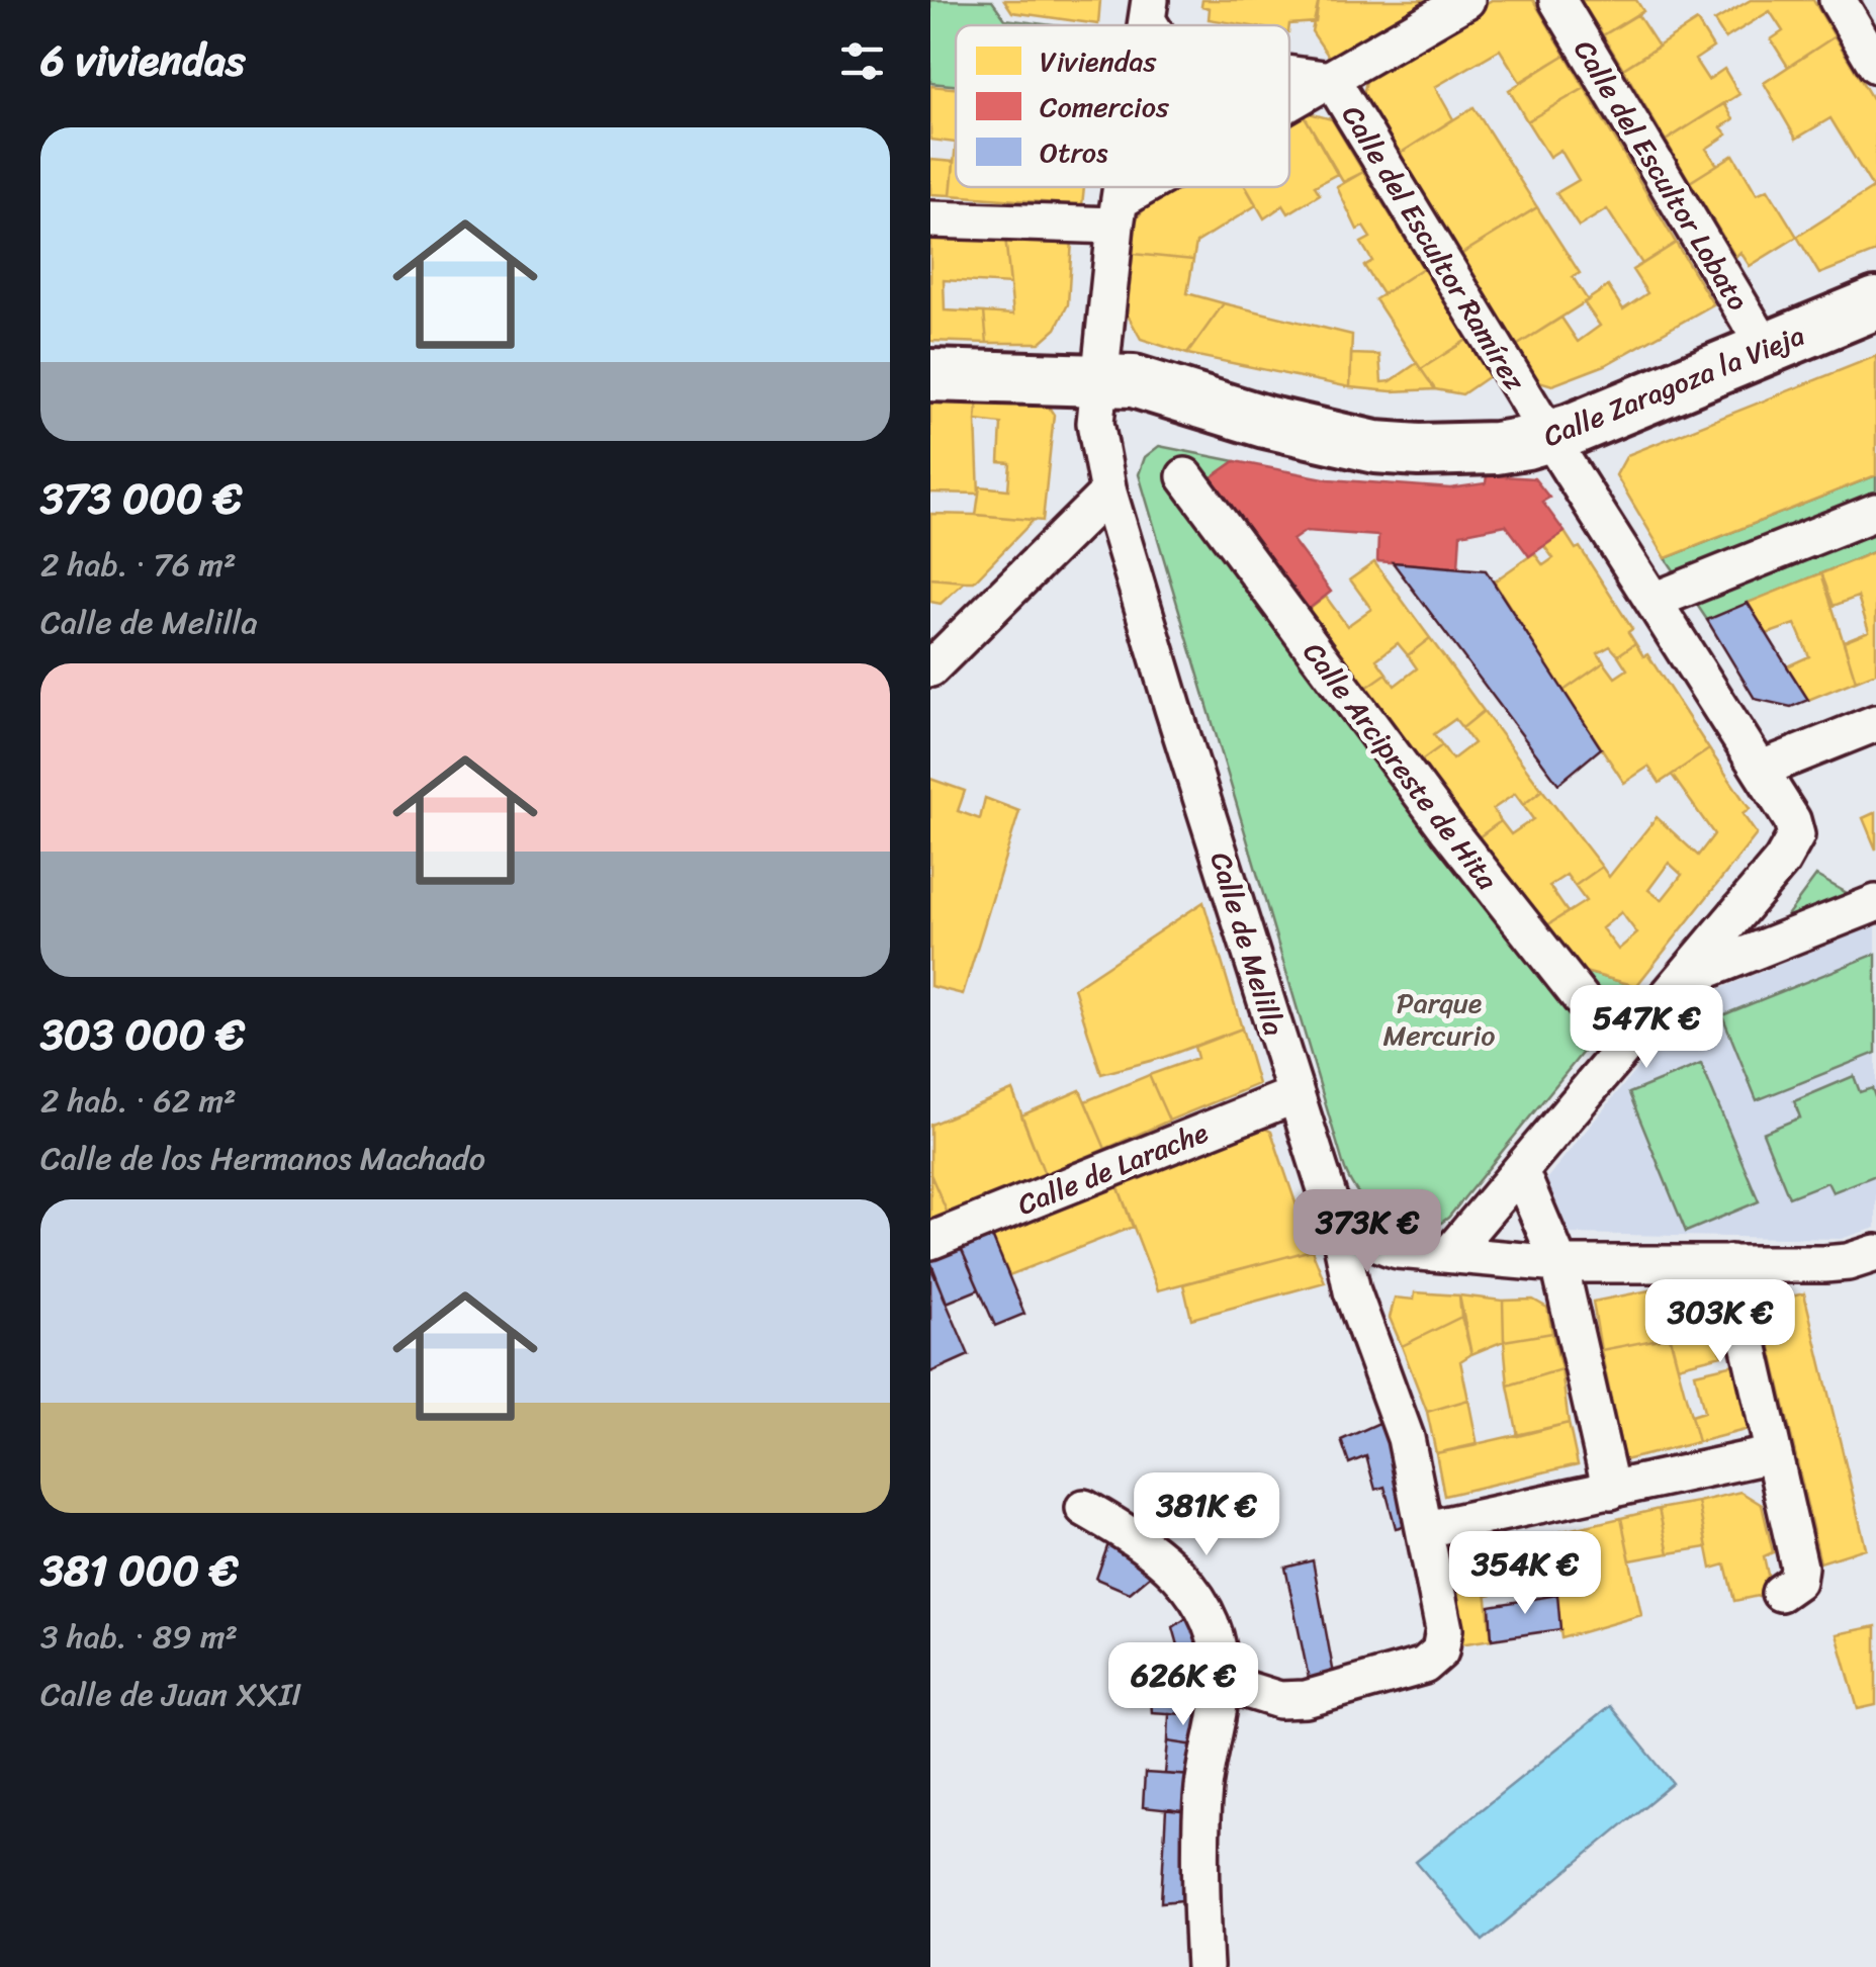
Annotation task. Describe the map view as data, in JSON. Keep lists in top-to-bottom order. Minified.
{"streets":{"main road":["Calle Zaragoza la Vieja"],"street":["Calle del Escultor Lobato","Calle del Escultor Ramírez","Calle Arcipreste de Hita","Calle de Melilla","Calle de Larache"]},"crossings":[["Calle del Escultor Lobato","Calle Zaragoza la Vieja"],["Calle del Escultor Ramírez","Calle Zaragoza la Vieja"],["Calle Zaragoza la Vieja","Calle de Melilla"],["Calle de Melilla","Calle de Larache"]],"parks":["Parque Mercurio"],"legend":["Viviendas","Comercios","Otros"],"page":{"heading":"6 viviendas","list":[{"name":"373 000 €","note":"2 hab. · 76 m² · Calle de Melilla"},{"name":"303 000 €","note":"2 hab. · 62 m² · Calle de los Hermanos Machado"},{"name":"381 000 €","note":"3 hab. · 89 m² · Calle de Juan XXII"}],"price":["547K €","373K €","303K €","381K €","354K €","626K €"]}}
